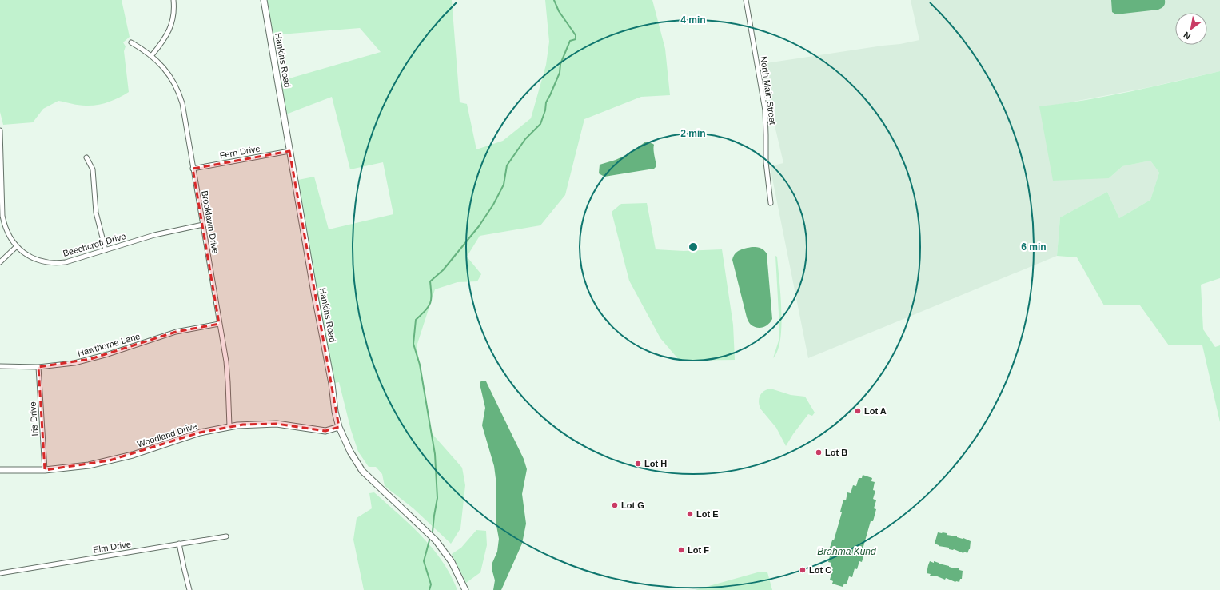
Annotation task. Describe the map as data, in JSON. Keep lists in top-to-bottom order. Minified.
{"streets":{"main road":["Hankins Road","Woodland Drive"],"street":["North Main Street","Fern Drive","Brooklawn Drive","Beechcroft Drive","Hawthorne Lane","Iris Drive","Elm Drive"]},"crossings":[["Hankins Road","Fern Drive"],["Hankins Road","Woodland Drive"],["Fern Drive","Brooklawn Drive"],["Brooklawn Drive","Beechcroft Drive"],["Brooklawn Drive","Hawthorne Lane"],["Brooklawn Drive","Woodland Drive"],["Hawthorne Lane","Iris Drive"],["Iris Drive","Woodland Drive"]],"water":["Brahma Kund"],"places":["Lot A","Lot B","Lot H","Lot G","Lot E","Lot F","Lot C"],"north":"bottom left","rings":["4 min","2 min","6 min"]}
